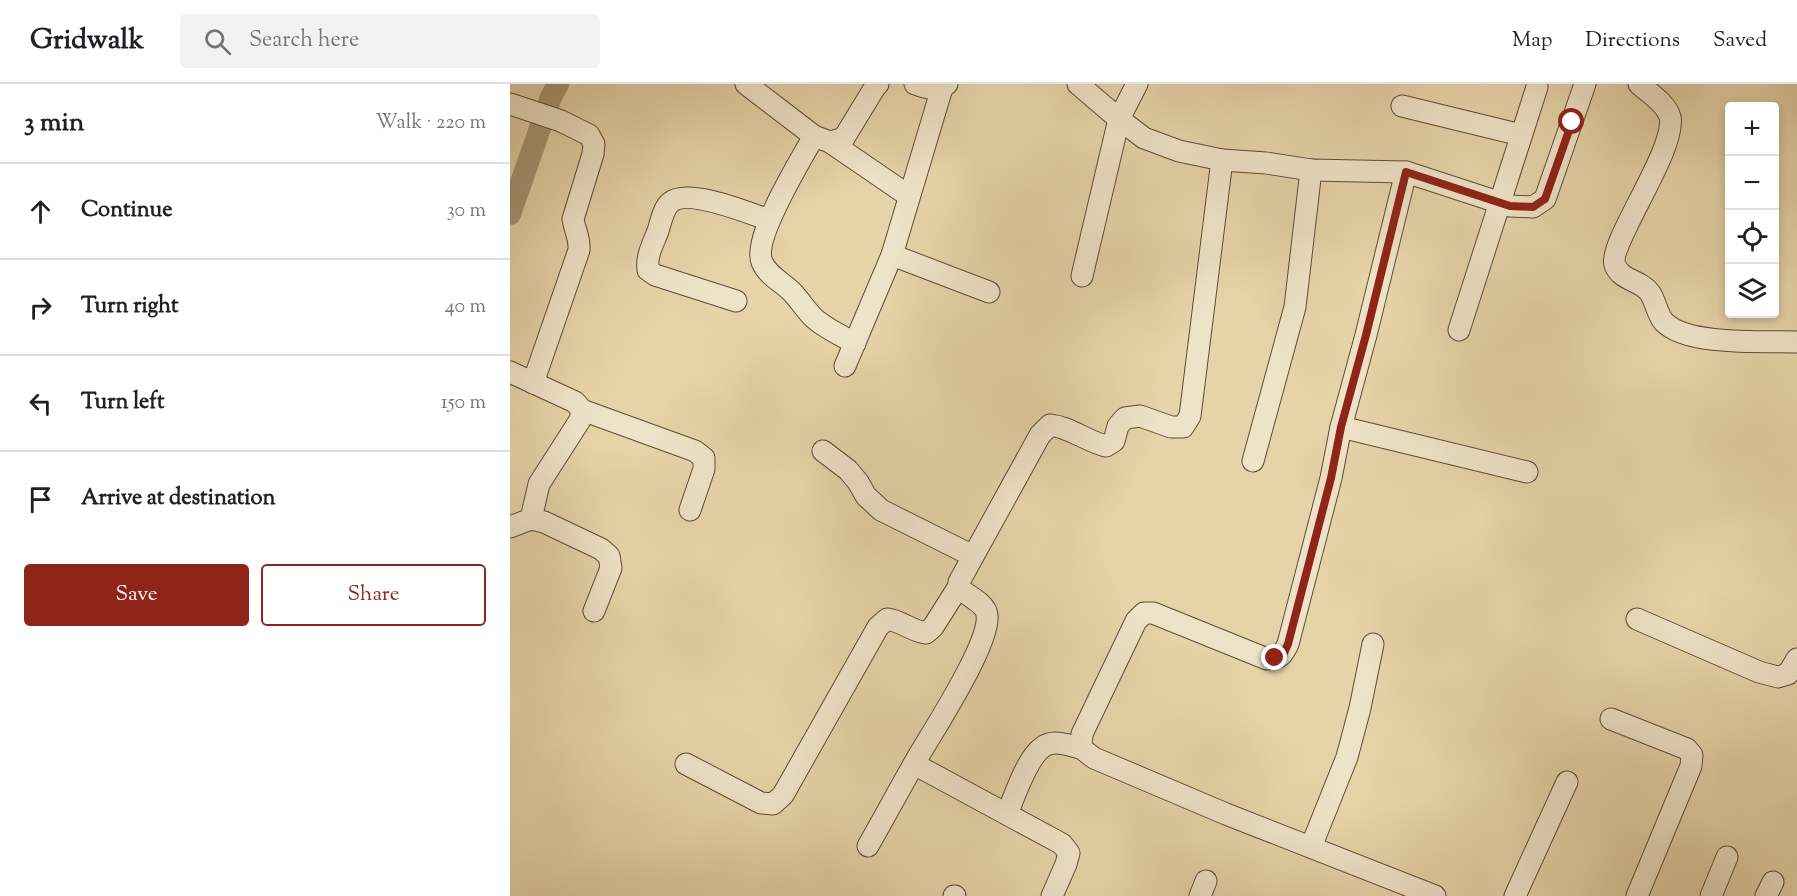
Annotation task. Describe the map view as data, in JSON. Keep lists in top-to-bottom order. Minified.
{"page":{"header":"Gridwalk","search":"Search here","nav":["Map","Directions","Saved"],"heading":["3 min","Walk · 220 m"],"map_buttons":["+","−"],"list":[["Continue","30 m"],["Turn right","40 m"],["Turn left","150 m"],"Arrive at destination"],"buttons":["Save","Share"]}}
